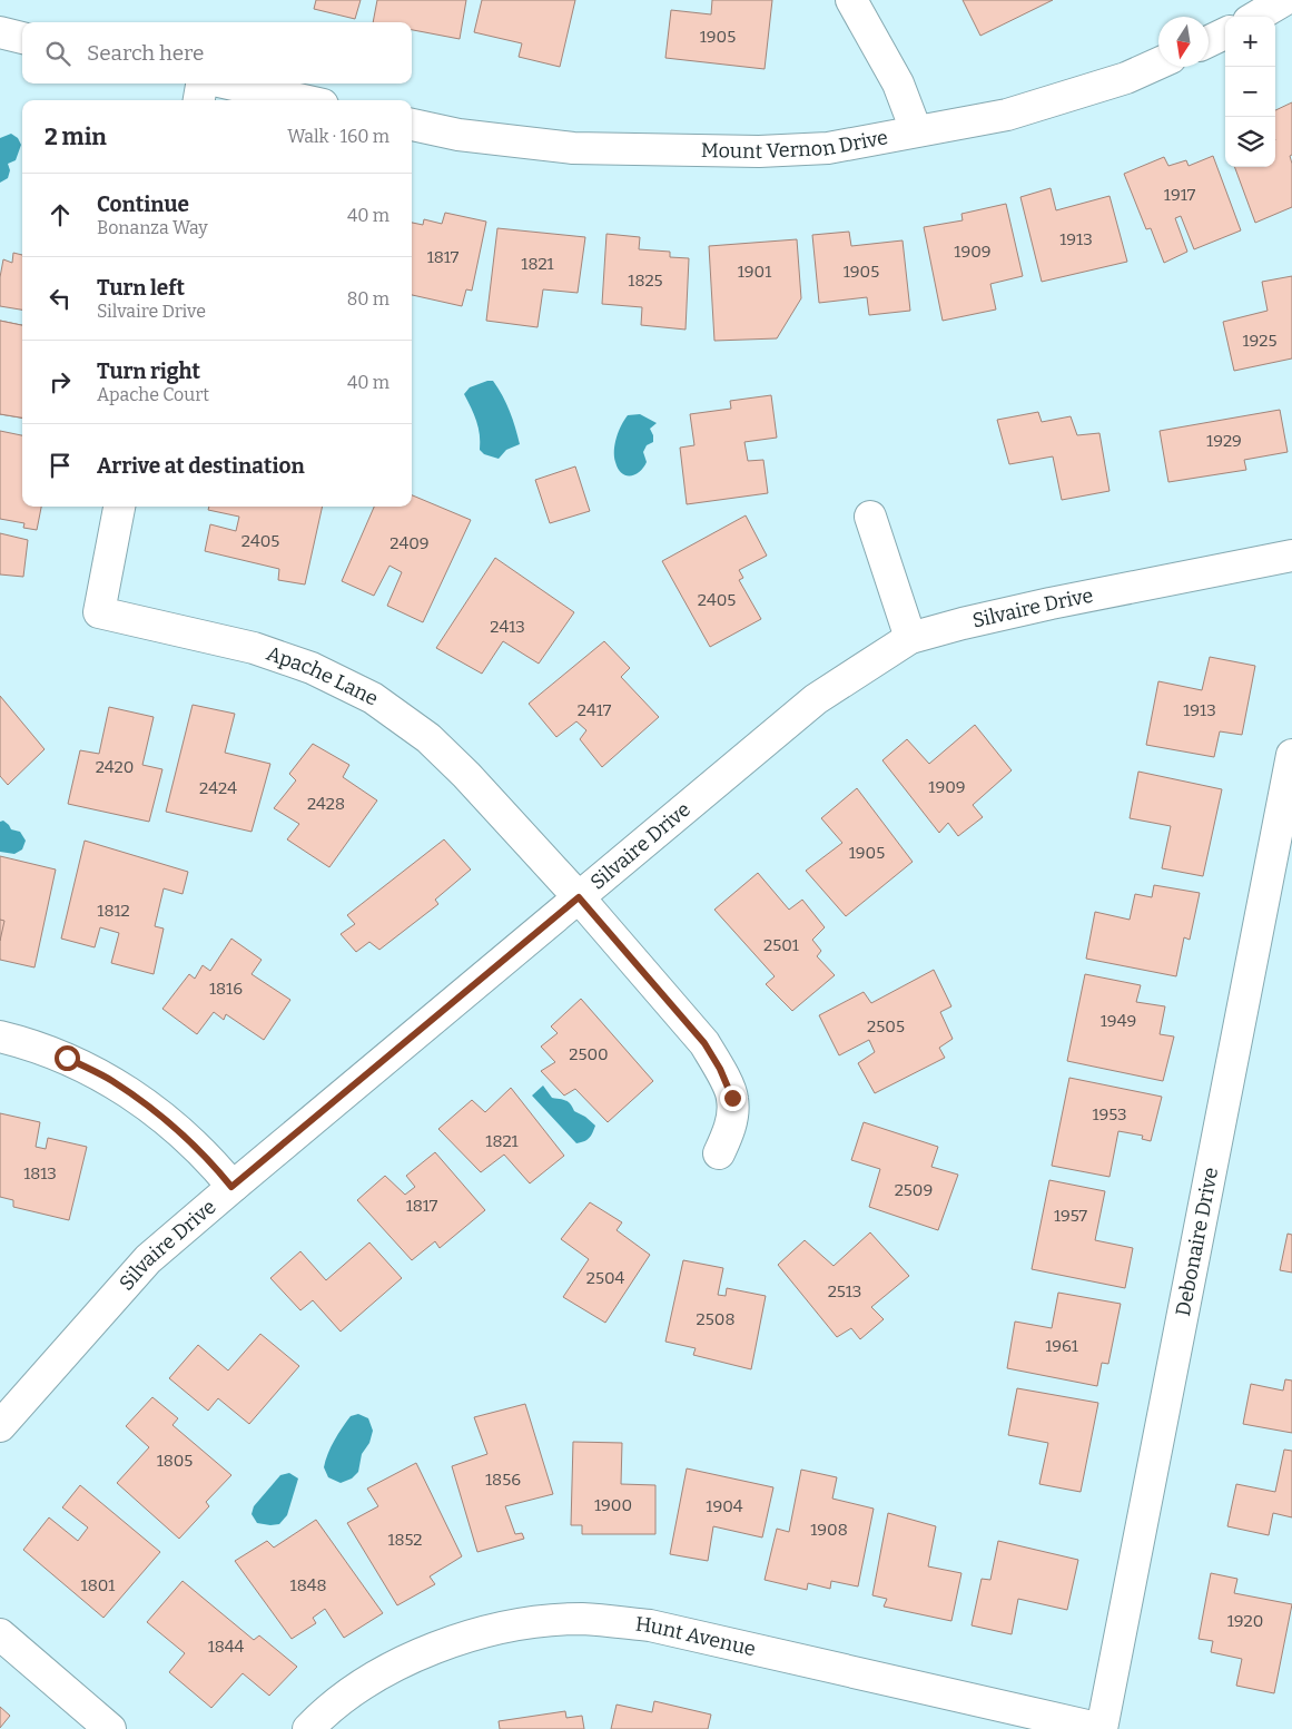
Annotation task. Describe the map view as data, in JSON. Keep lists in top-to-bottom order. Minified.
{"streets":{"street":["Mount Vernon Drive","Silvaire Drive","Apache Lane","Debonaire Drive","Hunt Avenue"]},"crossings":[["Silvaire Drive","Apache Lane"],["Debonaire Drive","Hunt Avenue"]],"house_numbers":["1905","1917","1913","1909","1817","1821","1901","1905","1825","1925","1929","2405","2409","2405","2413","2417","1913","2420","1909","2424","2428","1905","1812","2501","1816","1949","2505","2500","1953","1821","1813","2509","1817","1957","2504","2513","2508","1961","1805","1856","1900","1904","1908","1852","1801","1848","1920","1844"],"north":"bottom","page":{"map_buttons":["+","−"],"search":"Search here","heading":["2 min","Walk · 160 m"],"list":[["Continue","Bonanza Way","40 m"],["Turn left","Silvaire Drive","80 m"],["Turn right","Apache Court","40 m"],"Arrive at destination"]}}
